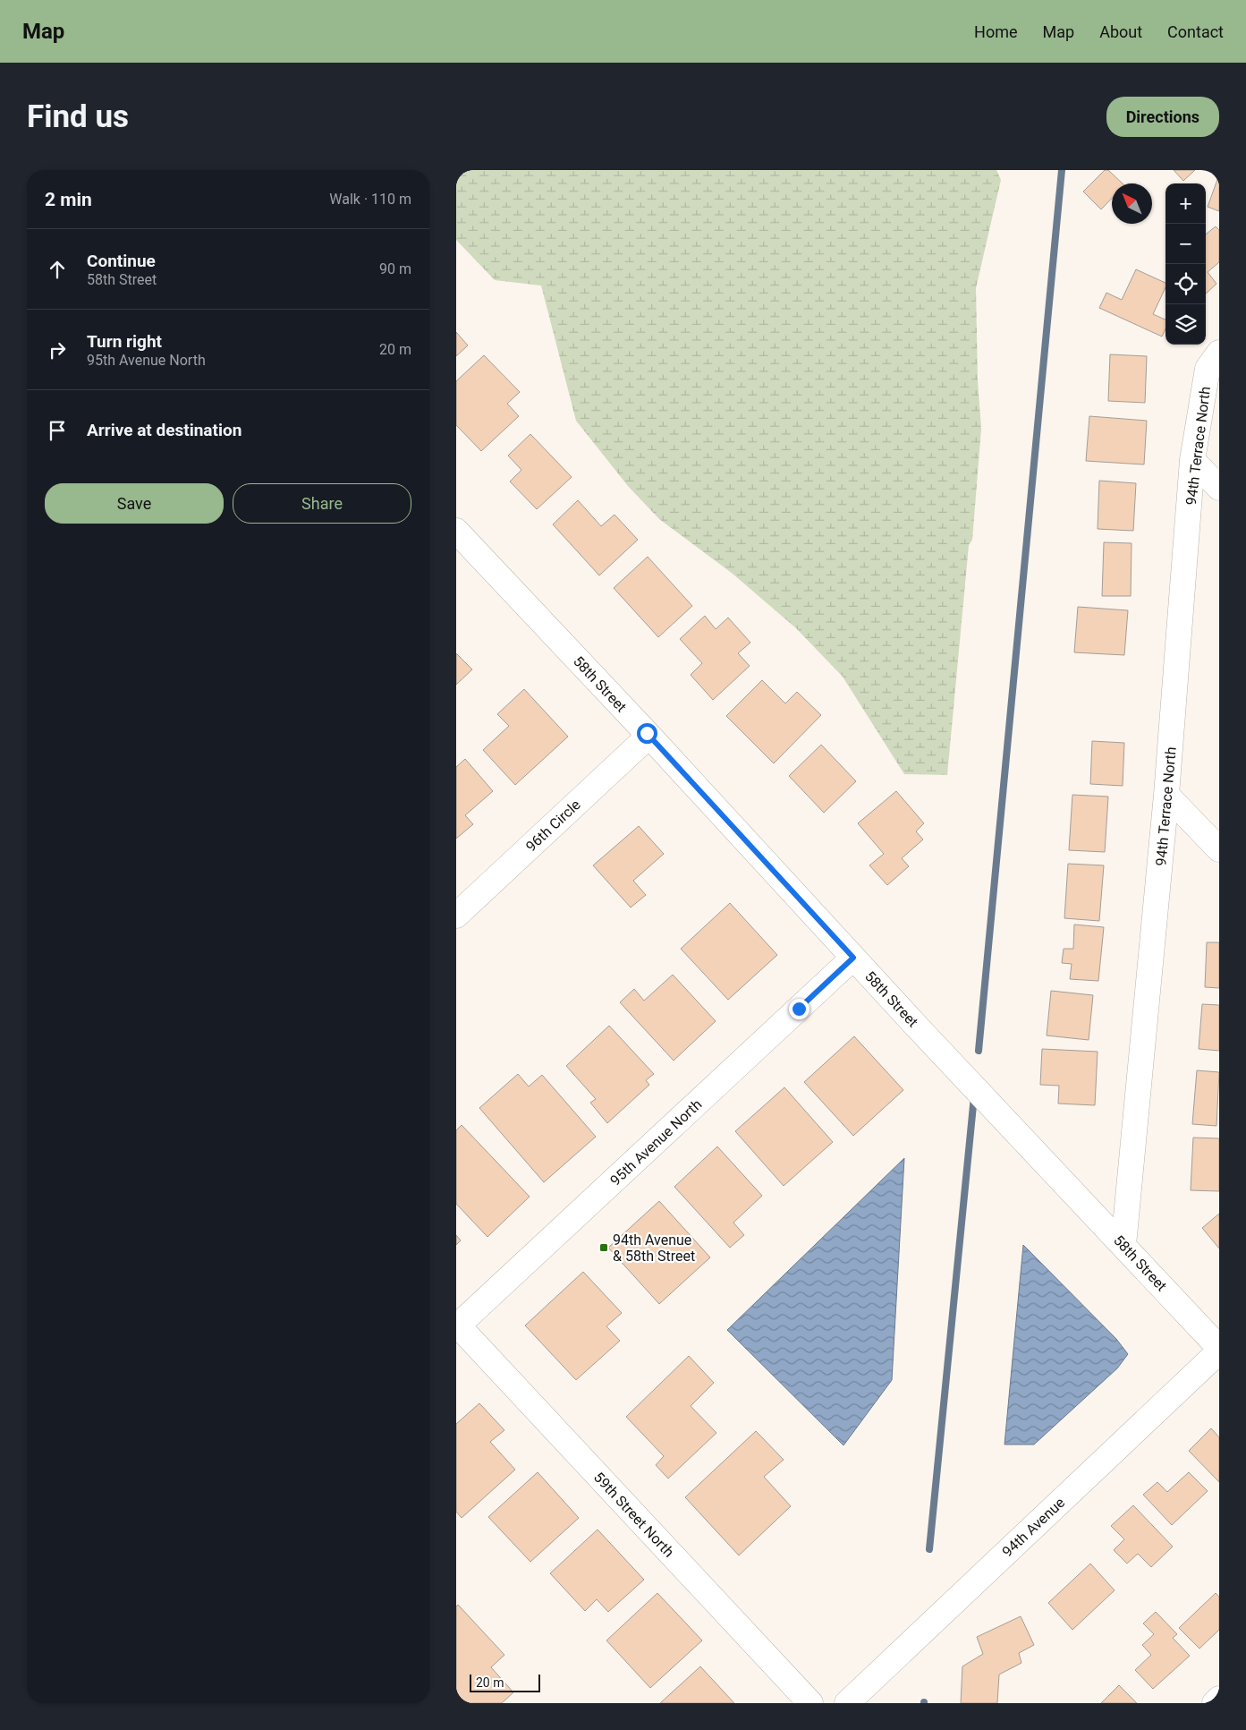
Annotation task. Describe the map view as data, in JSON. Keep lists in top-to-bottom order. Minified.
{"streets":{"street":["94th Terrace North","58th Street","96th Circle","95th Avenue North","59th Street North","94th Avenue"]},"crossings":[["94th Terrace North","58th Street"],["58th Street","96th Circle"],["58th Street","95th Avenue North"],["58th Street","94th Avenue"],["95th Avenue North","59th Street North"]],"places":{"transit":["94th Avenue & 58th Street"]},"scale_bar":"20 m","north":"top left","page":{"header":"Map","nav":["Home","Map","About","Contact"],"buttons":["Directions",["Save","Share"]],"title":"Find us","heading":["2 min","Walk · 110 m"],"map_buttons":["+","−"],"list":[["Continue","58th Street","90 m"],["Turn right","95th Avenue North","20 m"],"Arrive at destination"],"scale":"20 m"}}
